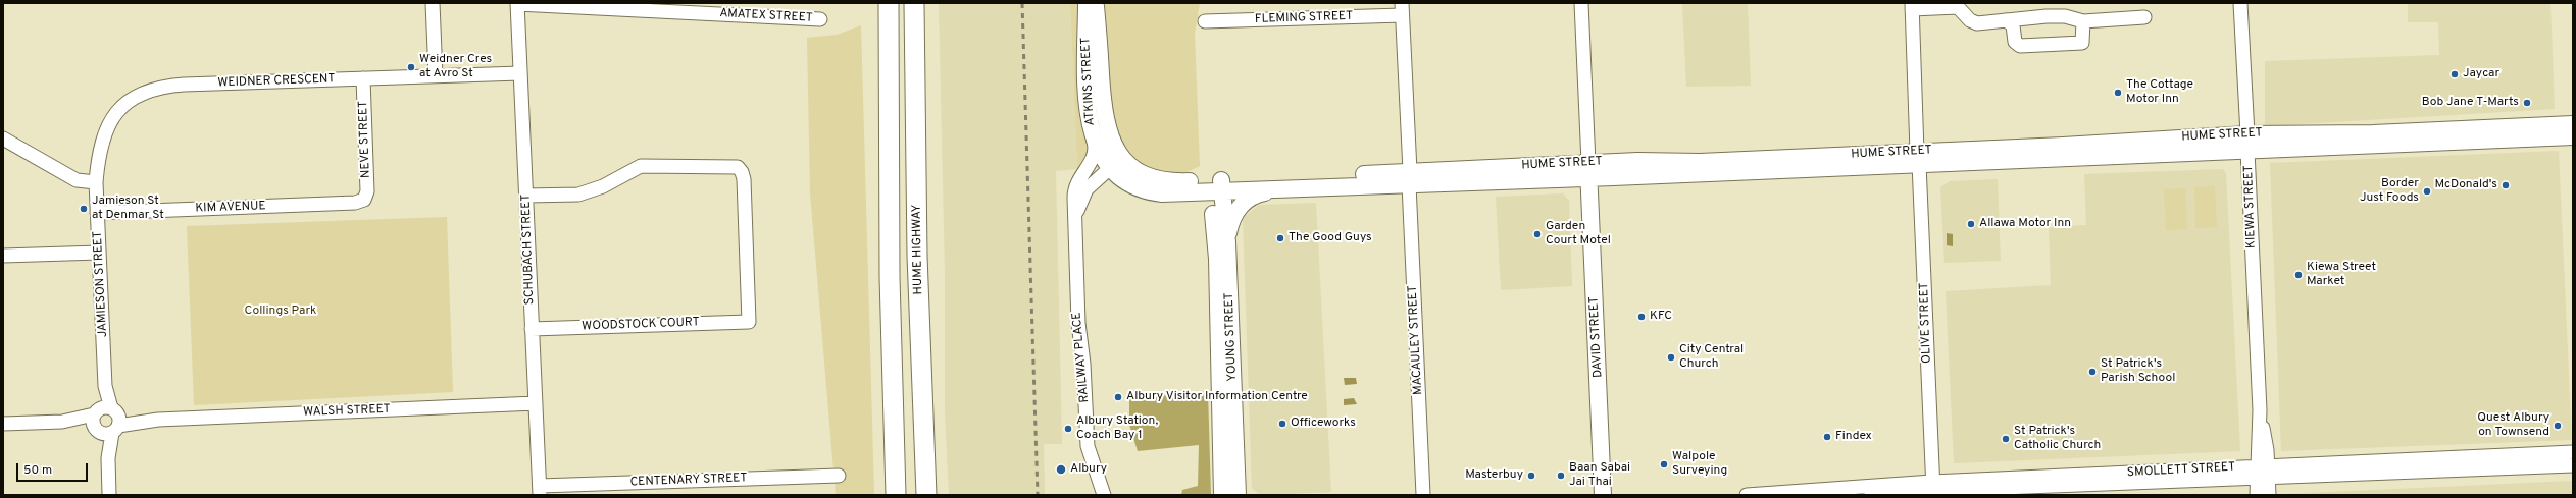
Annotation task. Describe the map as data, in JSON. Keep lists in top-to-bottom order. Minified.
{"streets":{"highway":["HUME HIGHWAY"],"main road":["ATKINS STREET","HUME STREET","KIEWA STREET","YOUNG STREET","DAVID STREET"],"street":["AMATEX STREET","FLEMING STREET","WEIDNER CRESCENT","NEVE STREET","KIM AVENUE","SCHUBACH STREET","JAMIESON STREET","OLIVE STREET","WOODSTOCK COURT","MACAULEY STREET","RAILWAY PLACE","WALSH STREET","SMOLLETT STREET","CENTENARY STREET"]},"crossings":[["AMATEX STREET","SCHUBACH STREET"],["FLEMING STREET","MACAULEY STREET"],["WEIDNER CRESCENT","NEVE STREET"],["WEIDNER CRESCENT","SCHUBACH STREET"],["WEIDNER CRESCENT","JAMIESON STREET"],["ATKINS STREET","HUME STREET"],["ATKINS STREET","YOUNG STREET"],["ATKINS STREET","RAILWAY PLACE"],["HUME STREET","KIEWA STREET"],["HUME STREET","OLIVE STREET"],["HUME STREET","YOUNG STREET"],["HUME STREET","DAVID STREET"],["HUME STREET","MACAULEY STREET"],["NEVE STREET","KIM AVENUE"],["KIEWA STREET","SMOLLETT STREET"],["KIM AVENUE","JAMIESON STREET"],["SCHUBACH STREET","WOODSTOCK COURT"],["SCHUBACH STREET","WALSH STREET"],["SCHUBACH STREET","CENTENARY STREET"],["JAMIESON STREET","WALSH STREET"],["OLIVE STREET","SMOLLETT STREET"]],"parks":["Collings Park"],"places":["Weidner Cres at Avro St","Jaycar","The Cottage Motor Inn","Bob Jane T-Marts","McDonald's","Border Just Foods","Jamieson St at Denmar St","Allawa Motor Inn","Garden Court Motel","The Good Guys","Kiewa Street Market","KFC","City Central Church","St Patrick's Parish School","Albury Visitor Information Centre","Officeworks","Quest Albury on Townsend","Albury Station, Coach Bay 1","Findex","St Patrick's Catholic Church","Walpole Surveying","Albury","Masterbuy","Baan Sabai Jai Thai"],"scale_bar":"50 m"}
